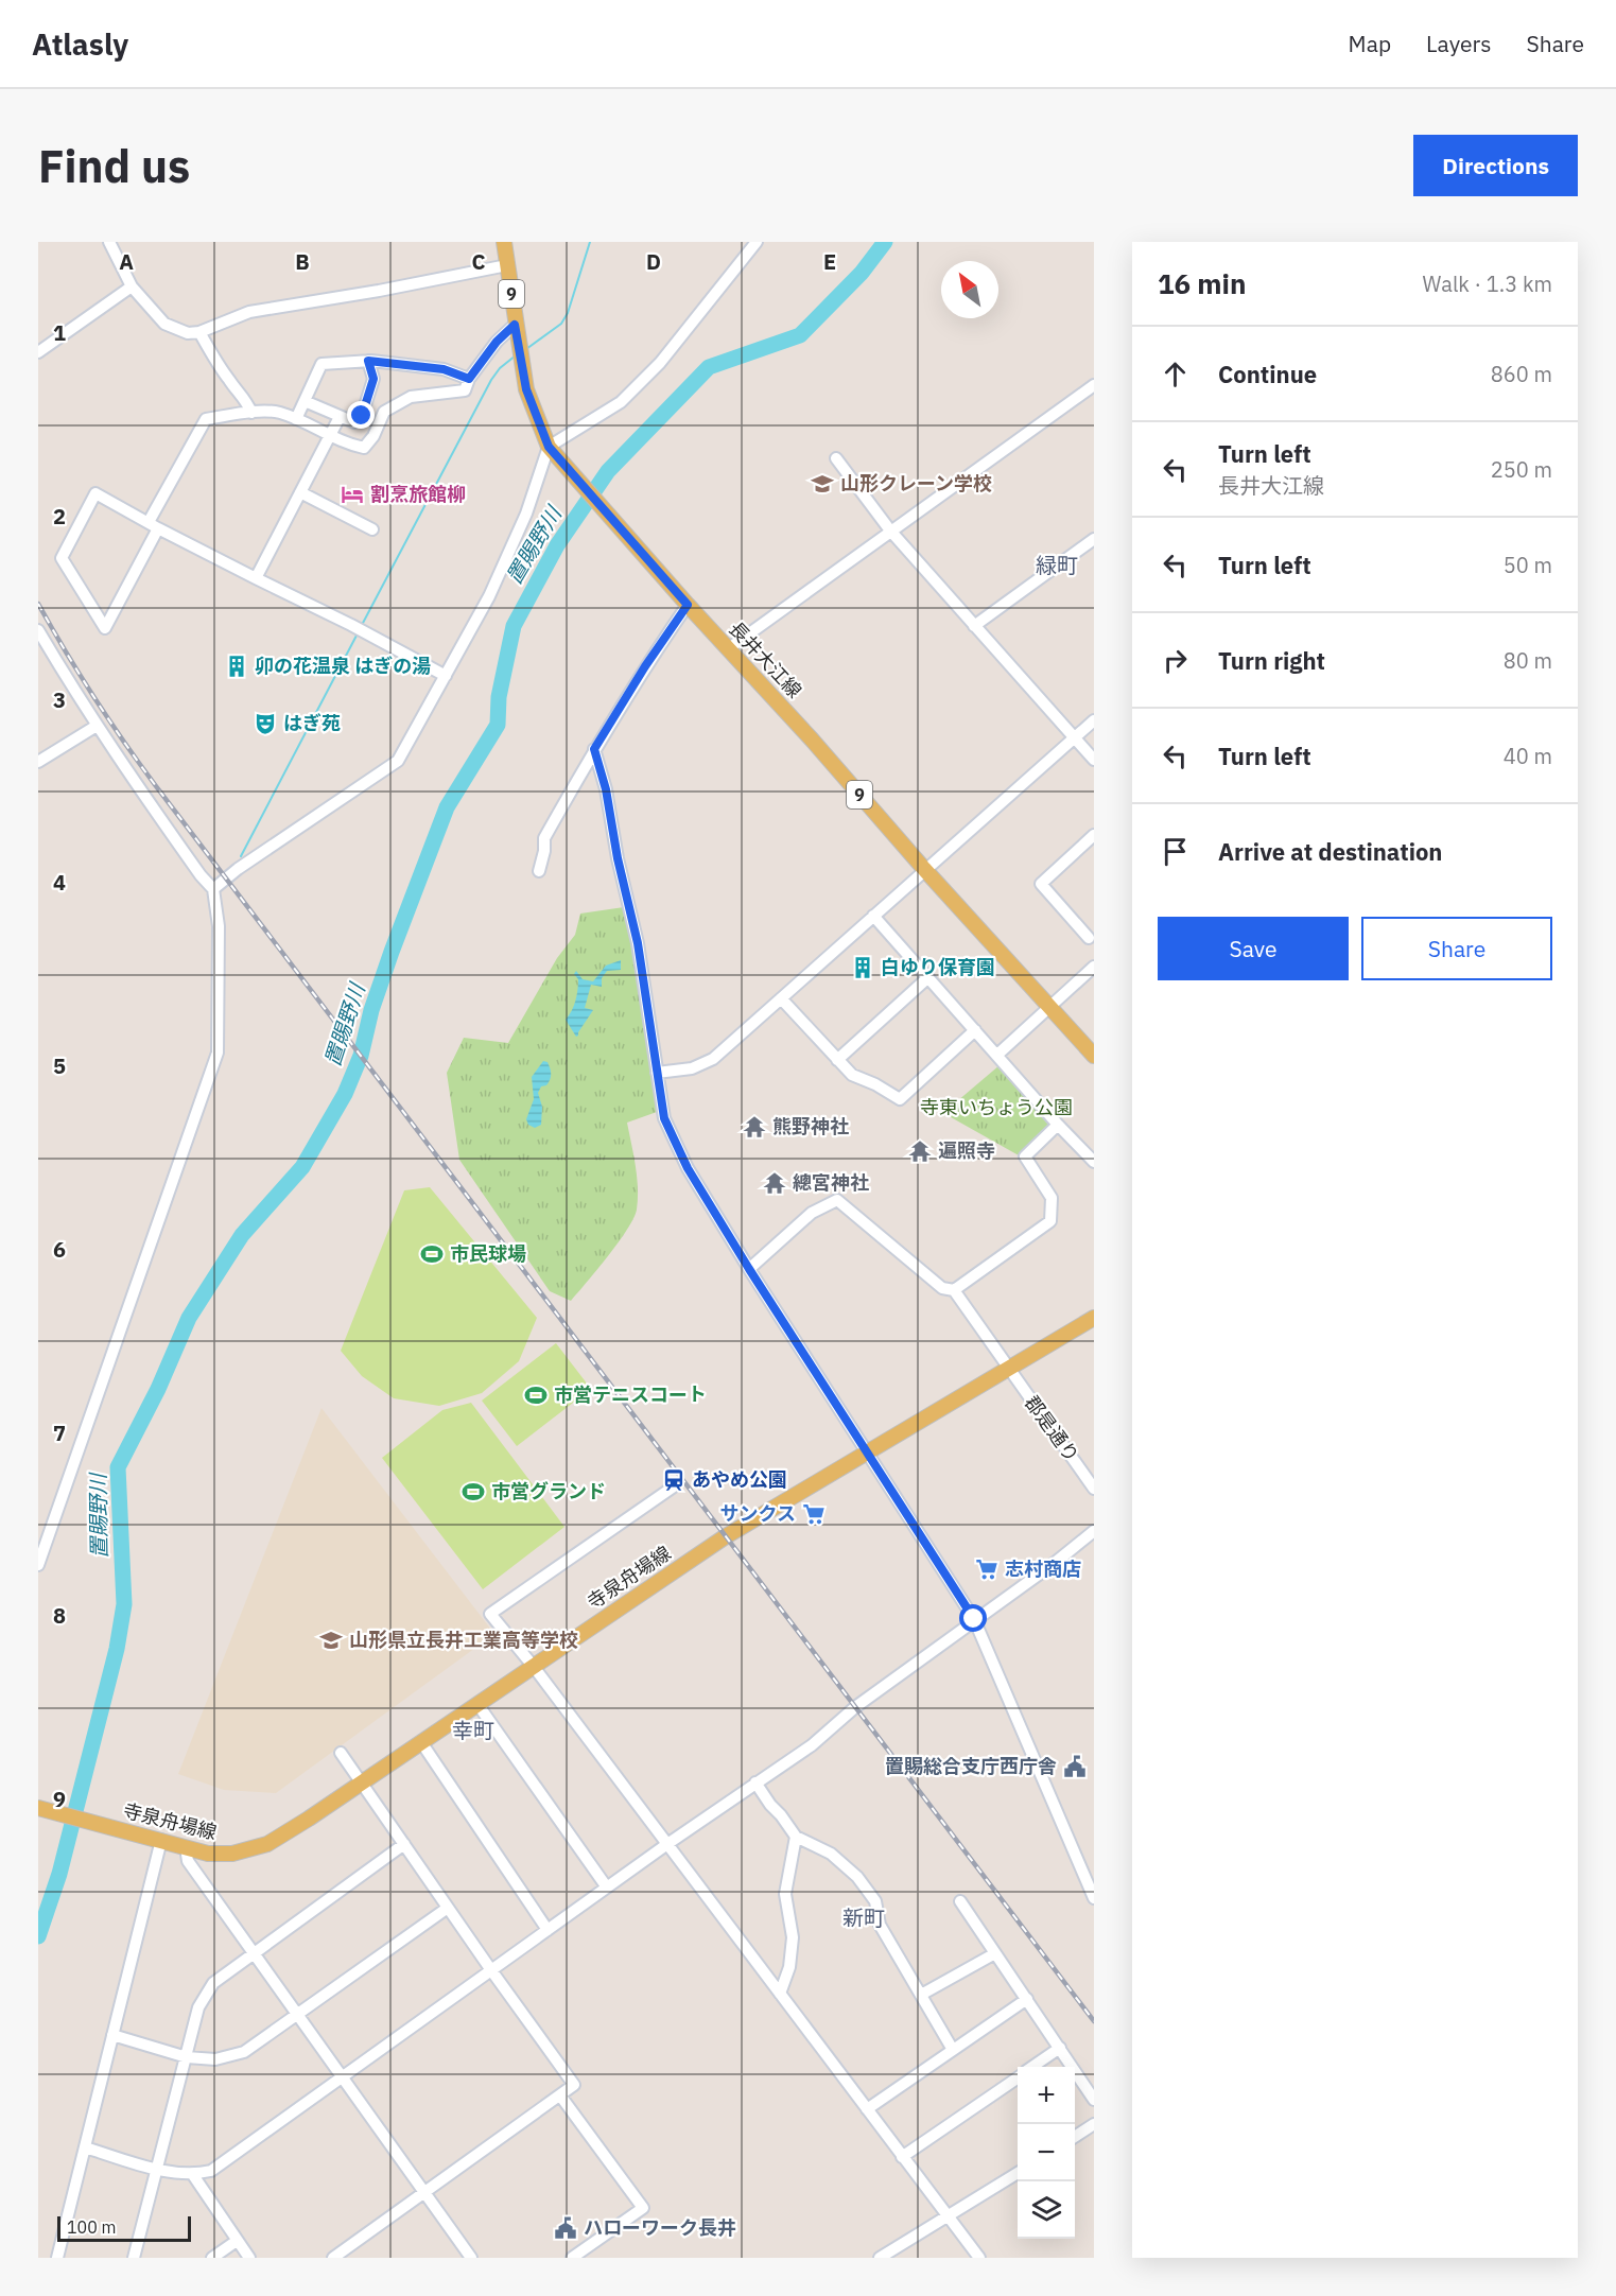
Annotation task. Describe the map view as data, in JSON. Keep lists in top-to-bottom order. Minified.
{"streets":{"main road":["9","長井大江線","寺泉舟場線"],"street":["郡是通り"]},"crossings":[["郡是通り","寺泉舟場線"]],"districts":["緑町","幸町","新町"],"water":["置賜野川"],"parks":["寺東いちょう公園"],"places":{"school or university":["山形クレーン学校","山形県立長井工業高等学校"],"hotel":["割烹旅館柳"],"building":["卯の花温泉 はぎの湯","白ゆり保育園"],"theatre":["はぎ苑"],"temple":["熊野神社","遍照寺","總宮神社"],"sports":["市民球場","市営テニスコート","市営グランド"],"station":["あやめ公園"],"supermarket":["サンクス","志村商店"],"public building":["置賜総合支庁西庁舎","ハローワーク長井"]},"scale_bar":"100 m","north":"top left","page":{"header":"Atlasly","nav":["Map","Layers","Share"],"buttons":["Directions",["Save","Share"]],"title":"Find us","heading":["16 min","Walk · 1.3 km"],"list":[["Continue","860 m"],["Turn left","長井大江線","250 m"],["Turn left","50 m"],["Turn right","80 m"],["Turn left","40 m"],"Arrive at destination"],"map_buttons":["+","−"],"scale":"100 m"},"grid":{"columns":["A","B","C","D","E"],"rows":["1","2","3","4","5","6","7","8","9"]}}
